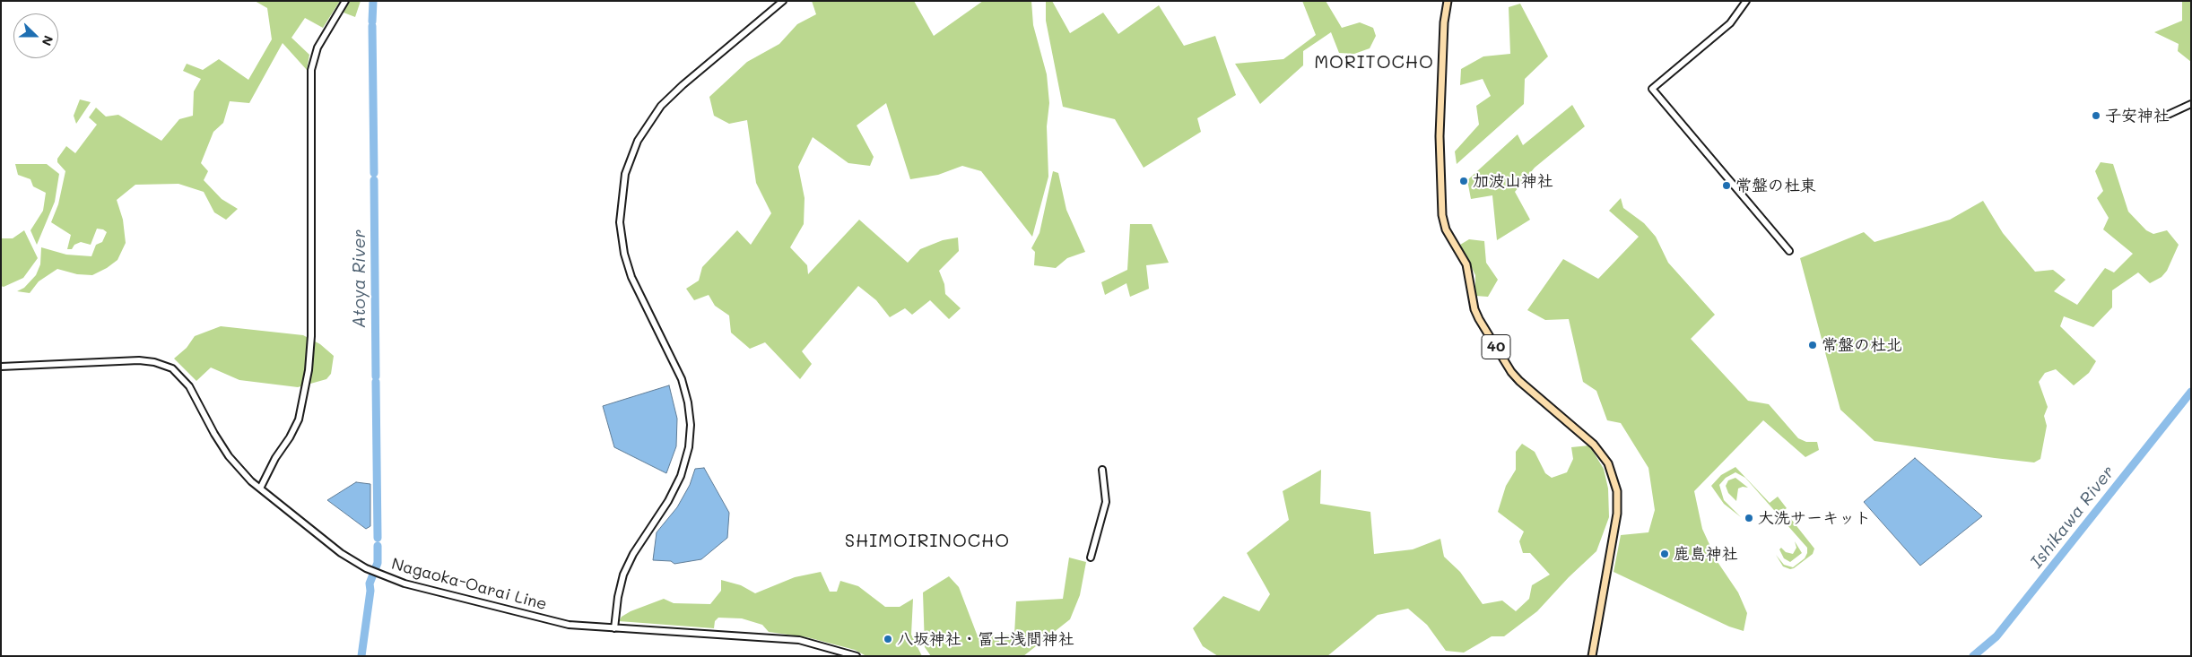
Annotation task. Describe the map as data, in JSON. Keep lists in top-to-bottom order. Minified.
{"streets":{"main road":["40"],"street":["Nagaoka-Oarai Line"]},"districts":["MORITOCHO","SHIMOIRINOCHO"],"water":["Atoya River","Ishikawa River"],"places":["子安神社","加波山神社","常盤の杜東","常盤の杜北","大洗サーキット","鹿島神社","八坂神社・冨士浅間神社"],"north":"right"}
